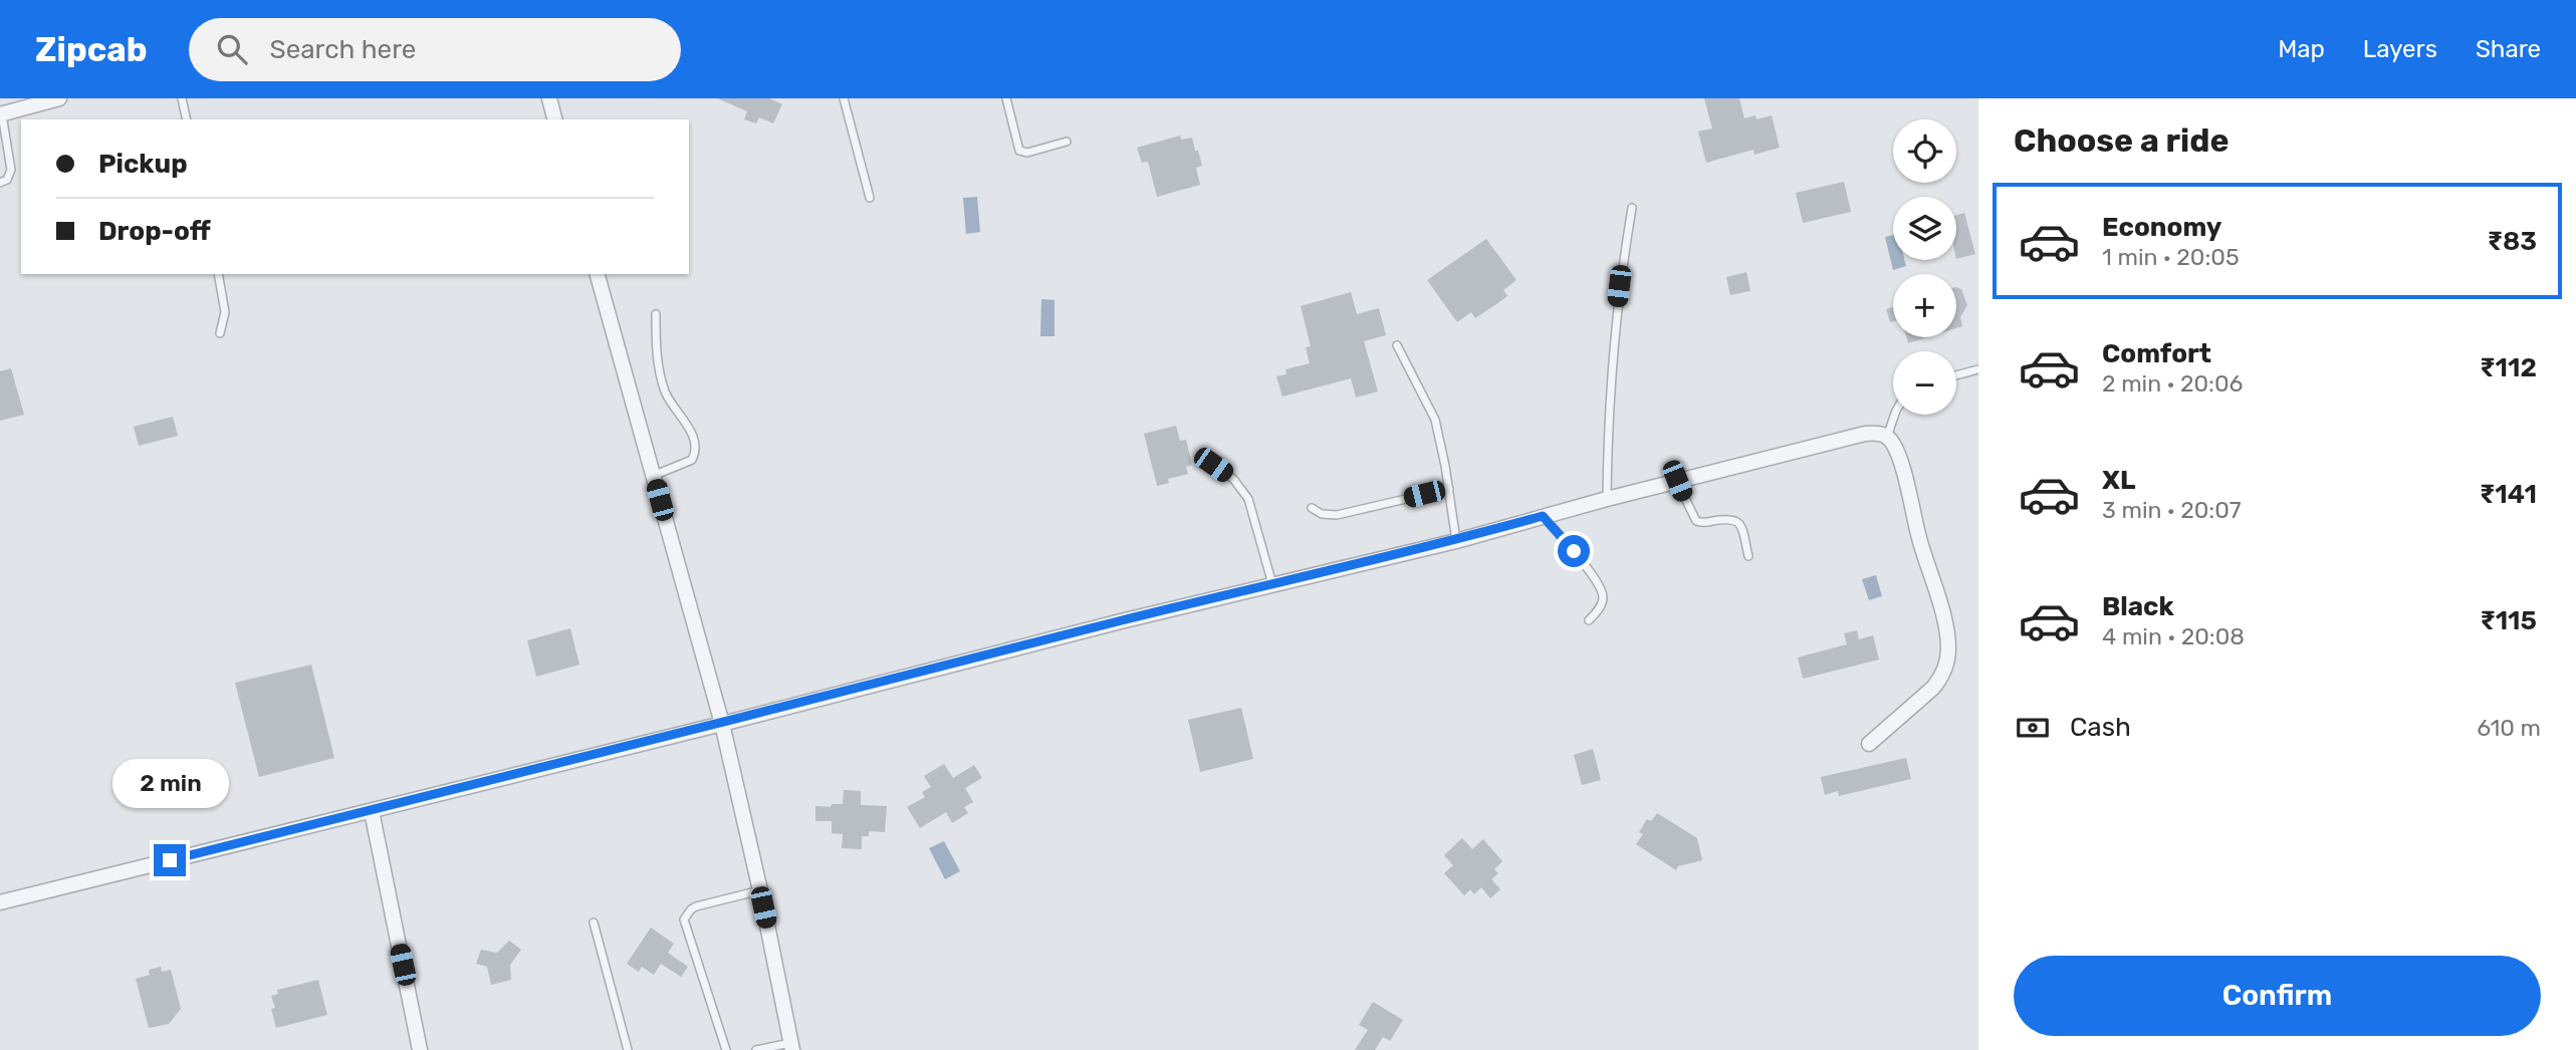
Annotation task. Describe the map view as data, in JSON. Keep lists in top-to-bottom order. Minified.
{"page":{"header":"Zipcab","search":"Search here","nav":["Map","Layers","Share"],"heading":"Choose a ride","map_buttons":["+","−"],"banner":["Pickup","Drop-off"],"list":[{"name":"Economy","note":"1 min · 20:05","value":"₹83"},{"name":"Comfort","note":"2 min · 20:06","value":"₹112"},{"name":"XL","note":"3 min · 20:07","value":"₹141"},{"name":"Black","note":"4 min · 20:08","value":"₹115"}],"pay":["Cash","610 m"],"bubble":"2 min","buttons":"Confirm"}}
